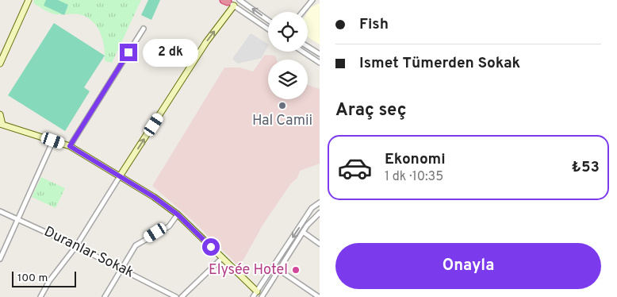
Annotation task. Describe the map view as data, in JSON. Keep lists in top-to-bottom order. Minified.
{"streets":{"street":["Duranlar Sokak"]},"places":["Hal Camii","Elysée Hotel"],"scale_bar":"100 m","page":{"banner":["Fish","Ismet Tümerden Sokak"],"bubble":"2 dk","heading":"Araç seç","list":[{"name":"Ekonomi","note":"1 dk · 10:35","value":"₺53"}],"buttons":"Onayla","scale":"100 m"}}
